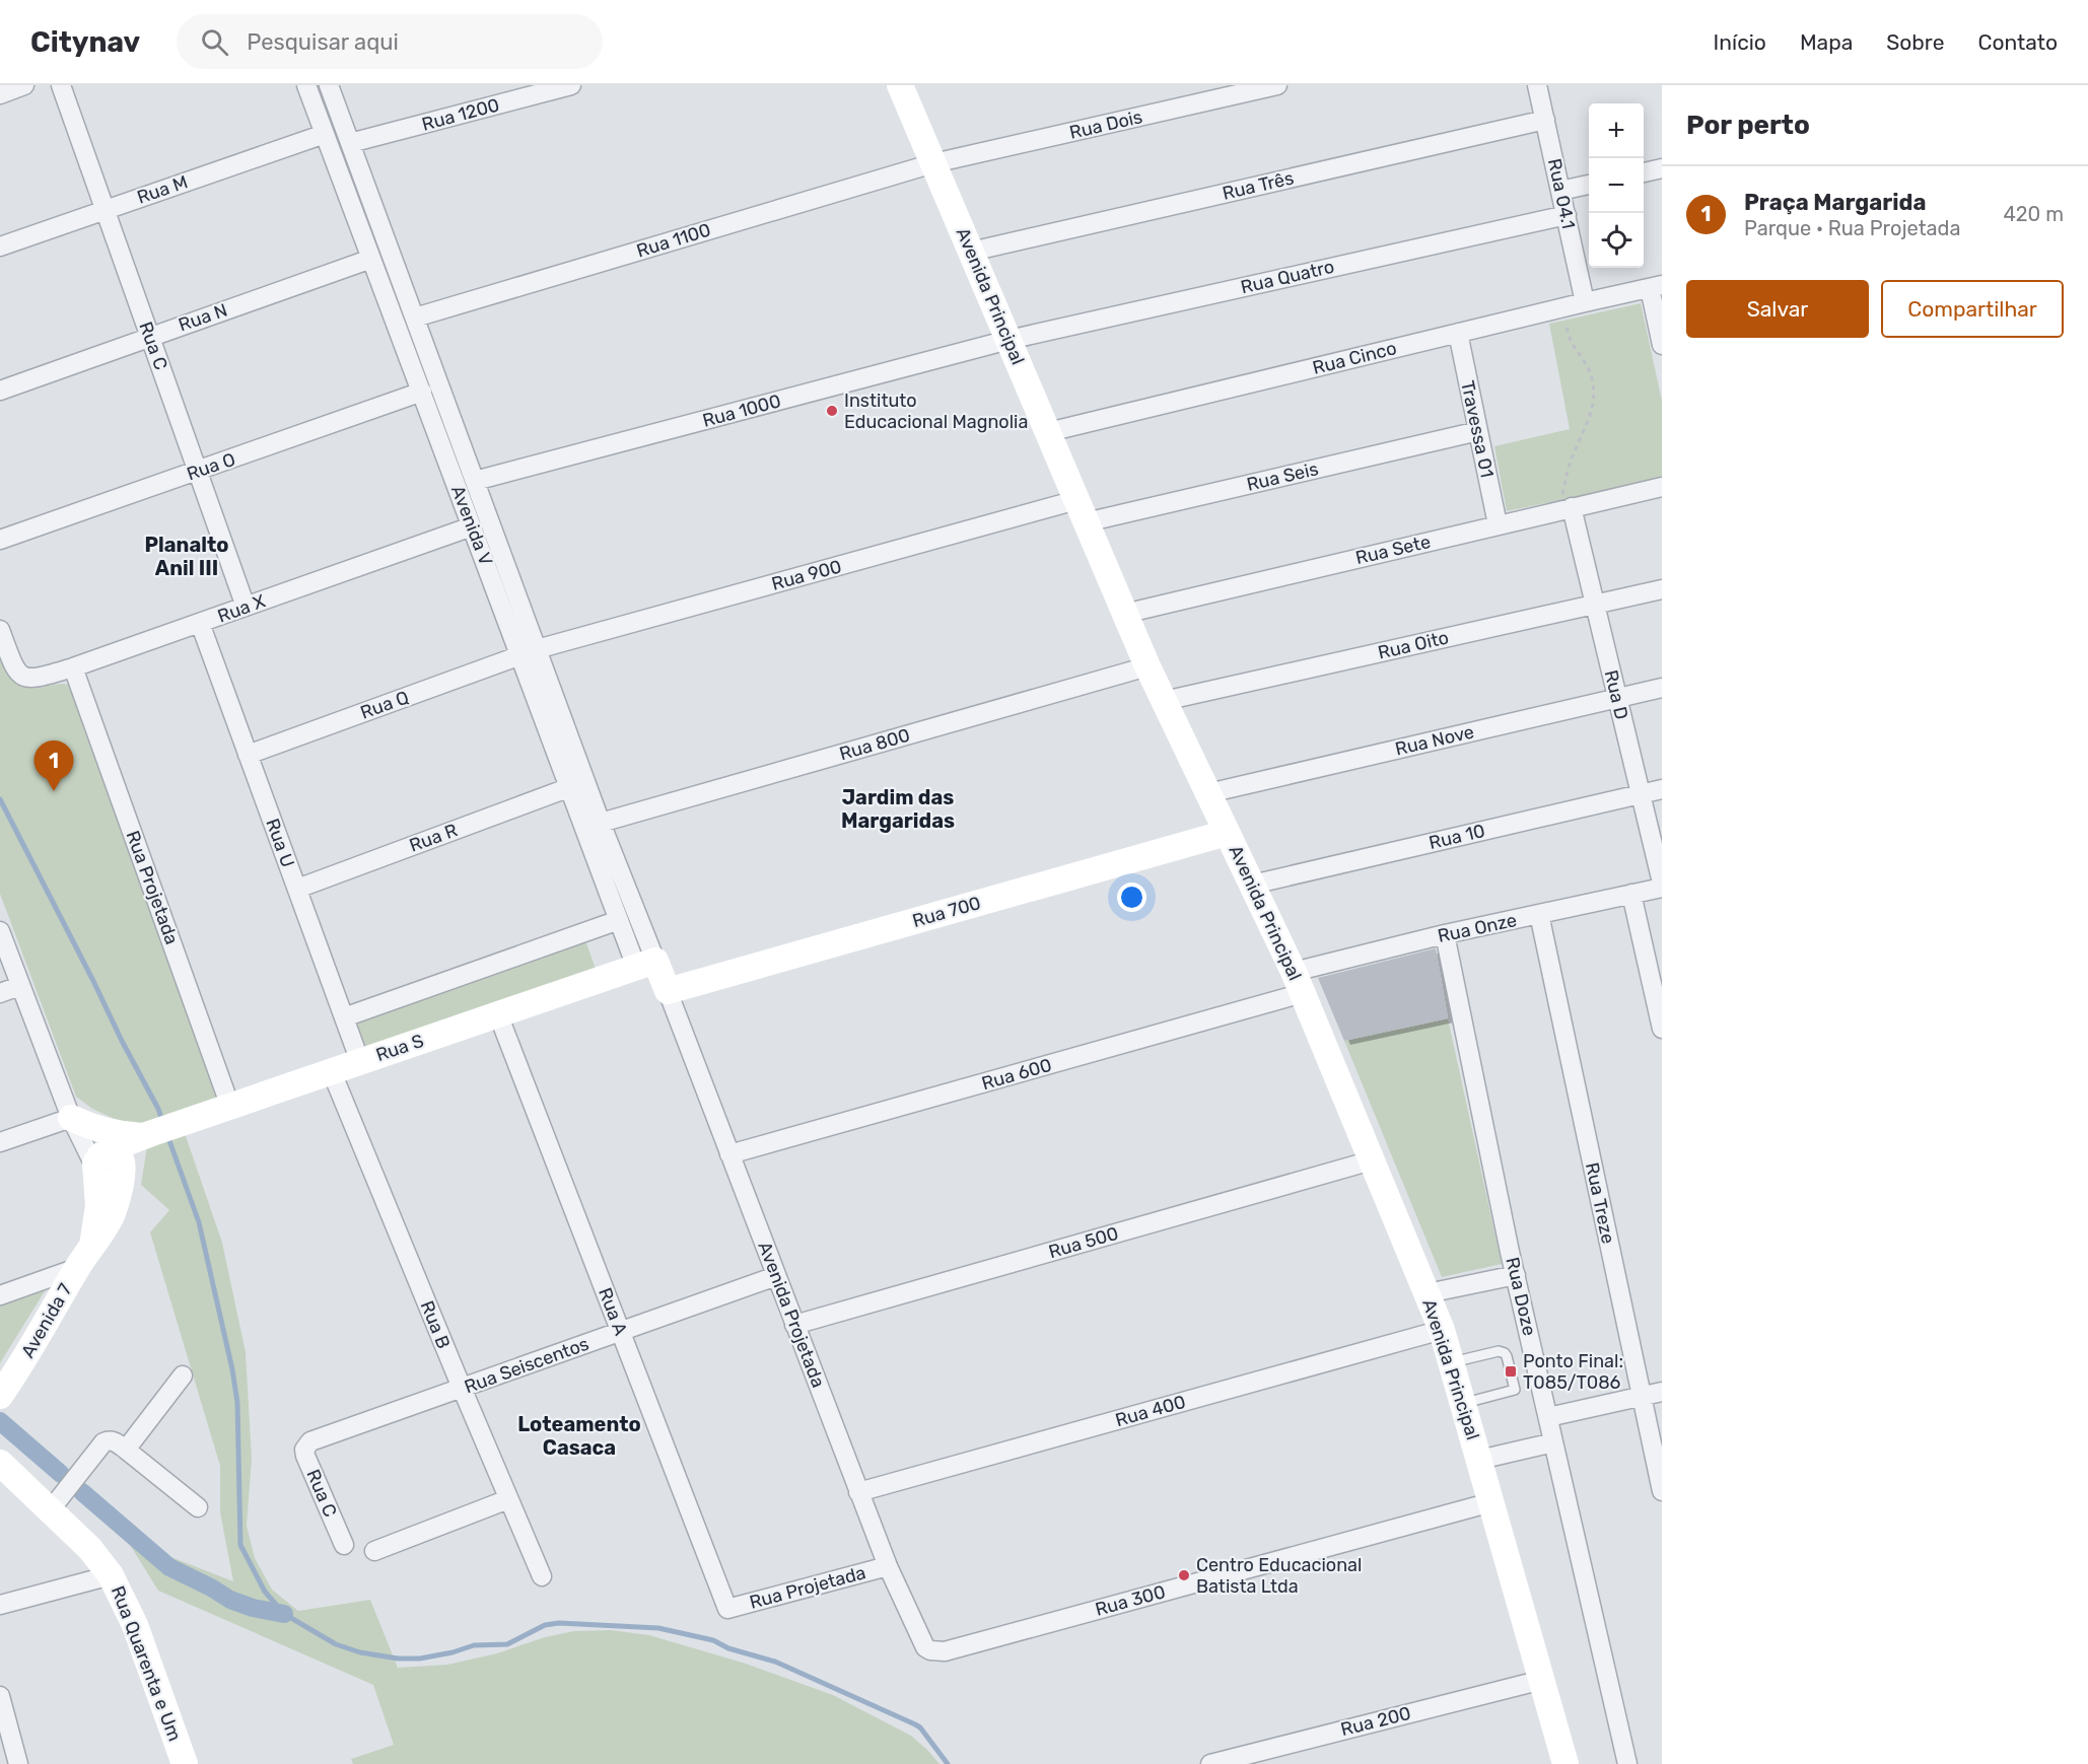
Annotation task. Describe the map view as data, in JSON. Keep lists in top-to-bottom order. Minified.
{"streets":{"street":["Rua 1200","Rua Dois","Rua Três","Rua M","Rua 04.1","Rua 1100","Rua Quatro","Avenida Principal","Rua N","Rua C","Rua Cinco","Rua 1000","Travessa 01","Rua O","Rua Seis","Avenida V","Rua Sete","Rua 900","Rua X","Rua Oito","Rua D","Rua Q","Rua Nove","Rua 800","Rua 10","Rua R","Rua U","Rua Projetada","Rua 700","Rua Onze","Rua S","Rua 600","Rua Treze","Rua 500","Rua Doze","Rua A","Avenida Projetada","Avenida 7","Rua B","Rua Seiscentos","Rua 400","Rua 300","Rua Quarenta e Um","Rua 200"]},"crossings":[["Rua 1200","Avenida V"],["Rua Dois","Rua 1100"],["Rua Dois","Avenida Principal"],["Rua Três","Rua 04.1"],["Rua Três","Avenida Principal"],["Rua M","Rua C"],["Rua M","Avenida V"],["Rua 04.1","Rua Quatro"],["Rua 04.1","Rua Cinco"],["Rua 1100","Avenida Principal"],["Rua 1100","Avenida V"],["Rua Quatro","Avenida Principal"],["Rua Quatro","Rua 1000"],["Avenida Principal","Rua Cinco"],["Avenida Principal","Rua 1000"],["Avenida Principal","Rua Seis"],["Avenida Principal","Rua Sete"],["Avenida Principal","Rua 900"],["Avenida Principal","Rua Oito"],["Avenida Principal","Rua Nove"],["Avenida Principal","Rua 800"],["Avenida Principal","Rua 10"],["Avenida Principal","Rua 700"],["Avenida Principal","Rua Onze"],["Avenida Principal","Rua 600"],["Avenida Principal","Rua 500"],["Avenida Principal","Rua 400"],["Avenida Principal","Rua 300"],["Avenida Principal","Rua 200"],["Rua N","Rua C"],["Rua N","Avenida V"],["Rua C","Rua O"],["Rua C","Rua X"],["Rua C","Rua Seiscentos"],["Rua Cinco","Travessa 01"],["Rua 1000","Avenida V"],["Travessa 01","Rua Seis"],["Travessa 01","Rua Sete"],["Rua O","Avenida V"],["Rua Seis","Rua 900"],["Avenida V","Rua 900"],["Avenida V","Rua X"],["Avenida V","Rua Q"],["Avenida V","Rua 800"],["Avenida V","Rua R"],["Avenida V","Rua S"],["Avenida V","Avenida Projetada"],["Rua Sete","Rua D"],["Rua 900","Rua Q"],["Rua X","Rua U"],["Rua X","Rua Projetada"],["Rua Oito","Rua D"],["Rua D","Rua Nove"],["Rua D","Rua 10"],["Rua Q","Rua U"],["Rua R","Rua U"],["Rua U","Rua S"],["Rua Projetada","Rua S"],["Rua Projetada","Rua A"],["Rua Projetada","Avenida Projetada"],["Rua 700","Avenida Projetada"],["Rua Onze","Rua 600"],["Rua Onze","Rua Treze"],["Rua Onze","Rua Doze"],["Rua S","Rua A"],["Rua S","Avenida Projetada"],["Rua S","Rua B"],["Rua 600","Avenida Projetada"],["Rua 500","Avenida Projetada"],["Rua A","Rua Seiscentos"],["Avenida Projetada","Rua Seiscentos"],["Avenida Projetada","Rua 400"],["Avenida Projetada","Rua 300"],["Rua B","Rua Seiscentos"]],"districts":["Planalto Anil III","Jardim das Margaridas","Loteamento Casaca"],"places":{"other":["Instituto Educacional Magnolia","Centro Educacional Batista Ltda"],"transit":["Ponto Final: T085/T086"]},"page":{"header":"Citynav","search":"Pesquisar aqui","nav":["Início","Mapa","Sobre","Contato"],"heading":"Por perto","map_buttons":["+","−"],"list":[{"mark":"1","name":"Praça Margarida","note":"Parque · Rua Projetada","value":"420 m"}],"buttons":["Salvar","Compartilhar"],"pins":"1"}}
